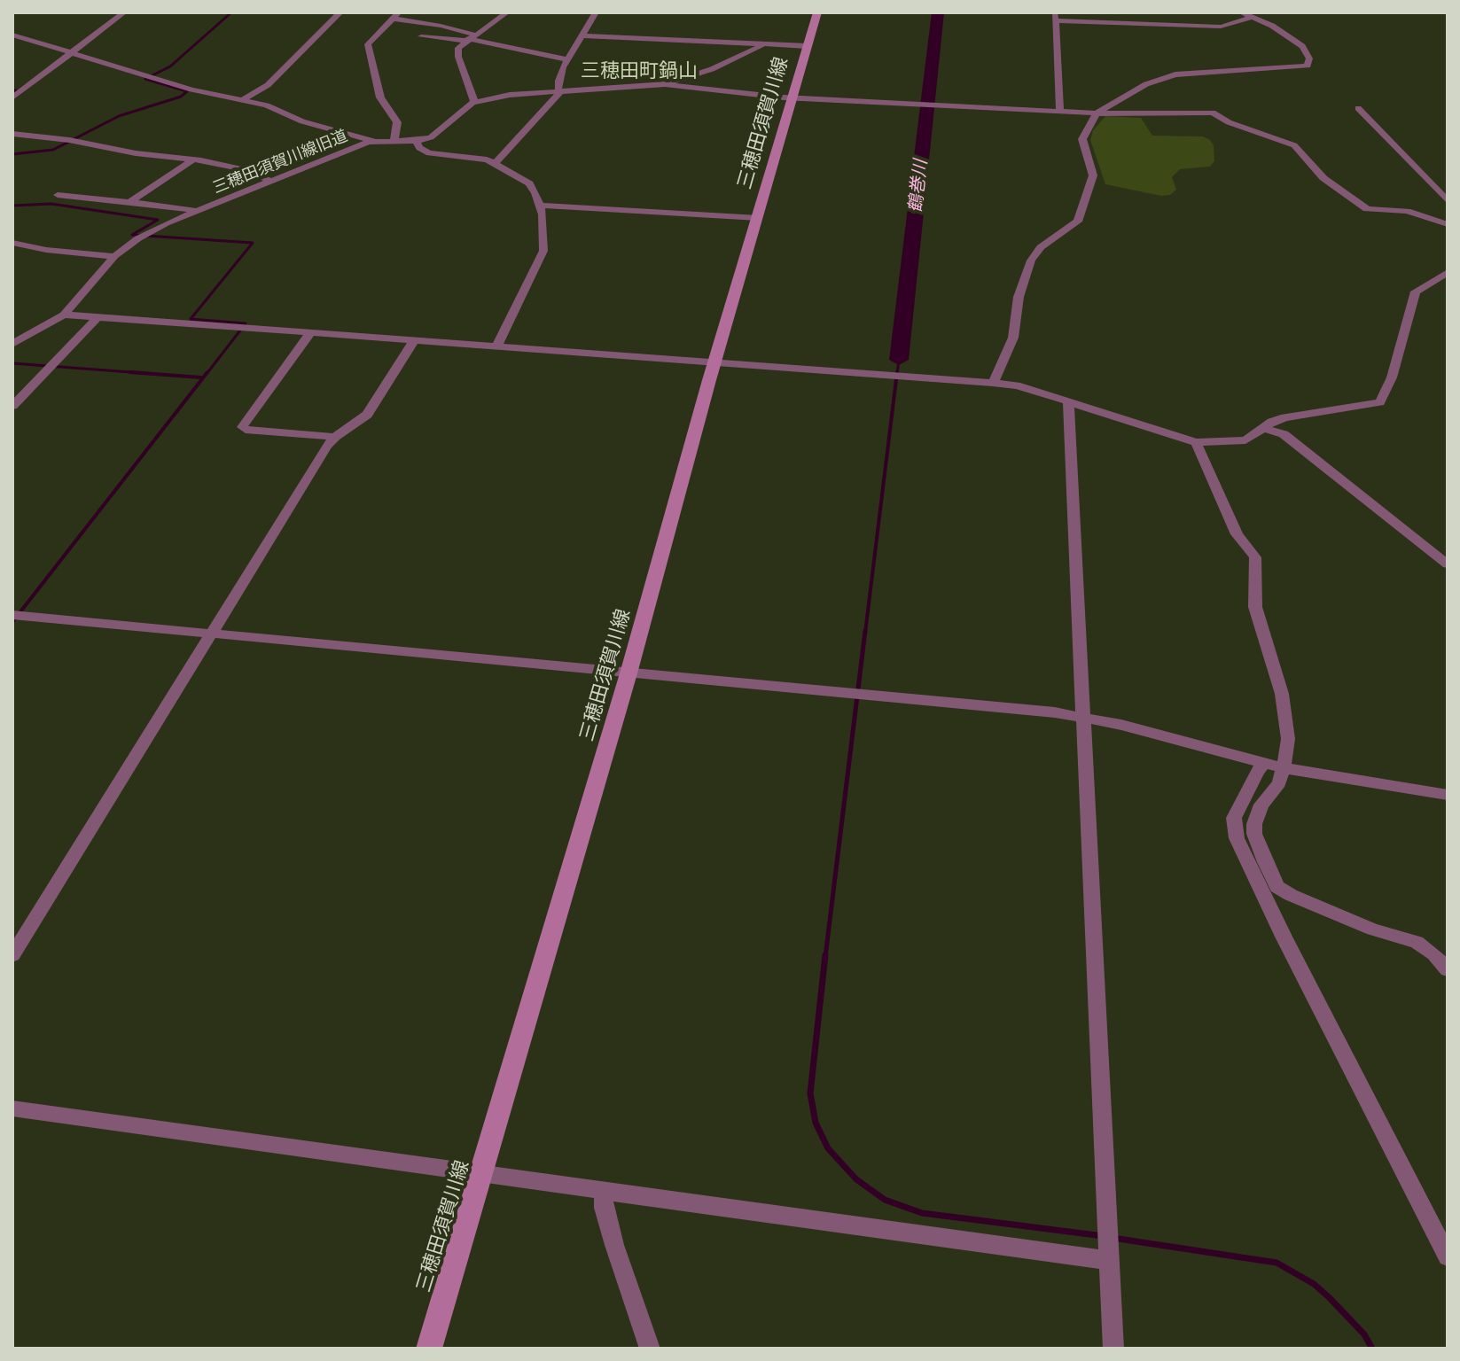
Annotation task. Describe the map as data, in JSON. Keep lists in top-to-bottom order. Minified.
{"streets":{"main road":["三穂田須賀川線"],"street":["三穂田須賀川線旧道"]},"districts":["三穂田町鍋山"],"water":["鶴巻川"]}
